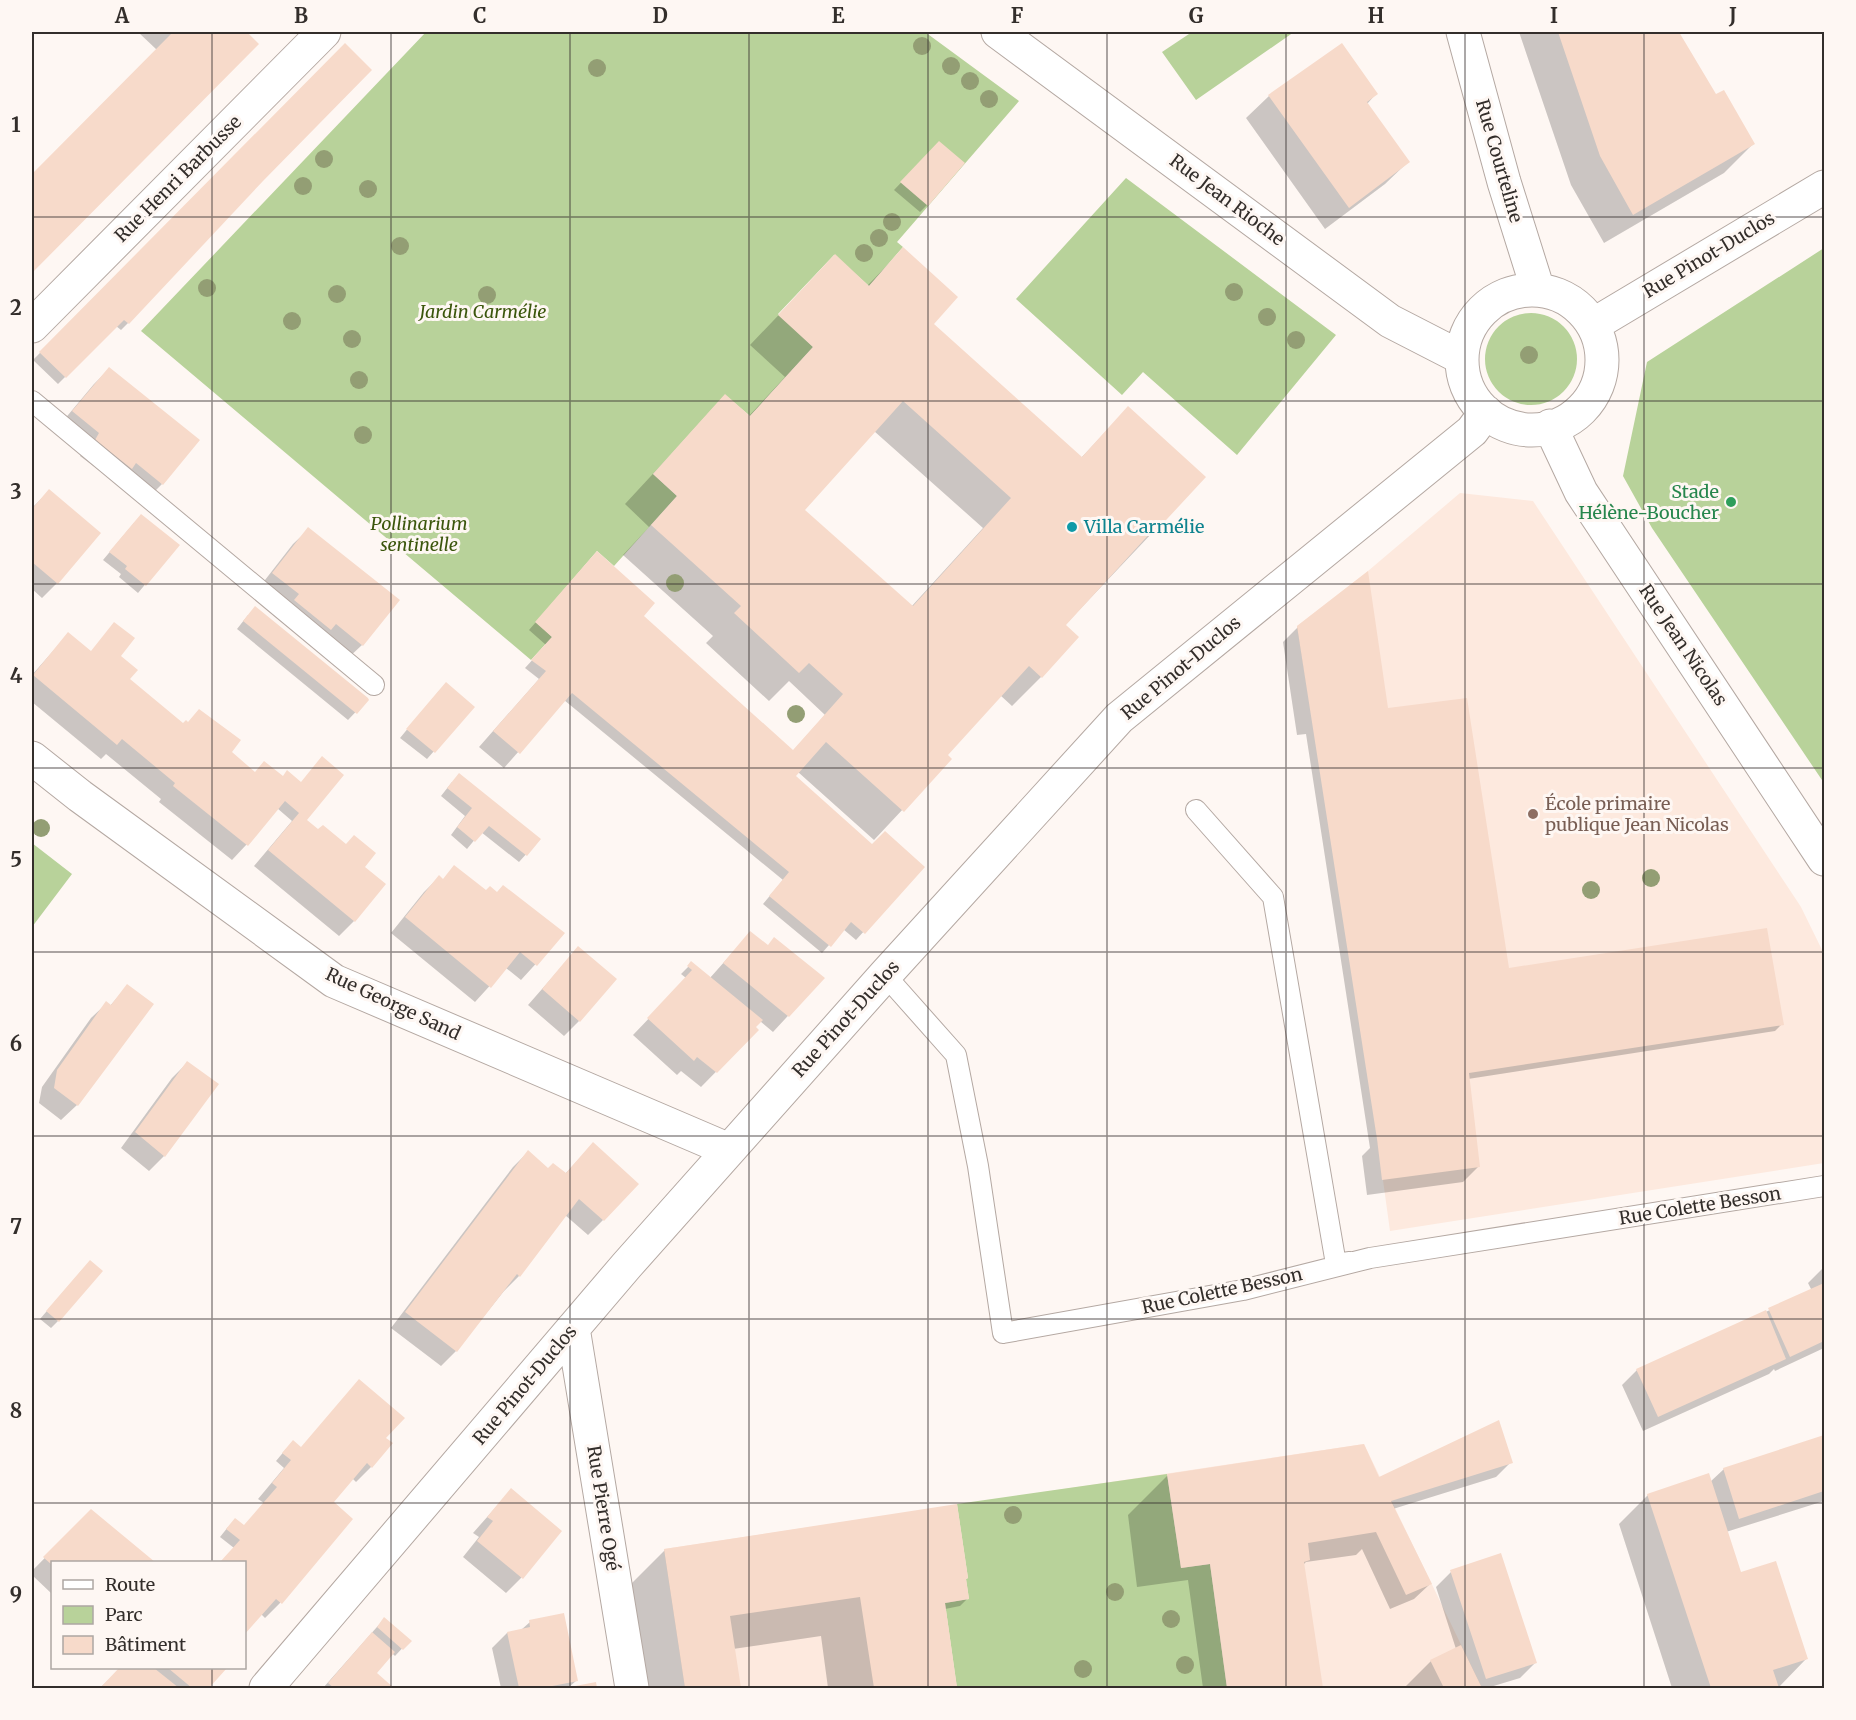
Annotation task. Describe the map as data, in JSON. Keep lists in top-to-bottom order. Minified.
{"streets":{"street":["Rue Courteline","Rue Henri Barbusse","Rue Jean Rioche","Rue Pinot-Duclos","Rue Jean Nicolas","Rue George Sand","Rue Pierre Ogé"],"lane":["Rue Colette Besson"]},"crossings":[["Rue Courteline","Rue Jean Rioche"],["Rue Courteline","Rue Pinot-Duclos"],["Rue Courteline","Rue Jean Nicolas"],["Rue Jean Rioche","Rue Pinot-Duclos"],["Rue Jean Rioche","Rue Jean Nicolas"],["Rue Pinot-Duclos","Rue Jean Nicolas"],["Rue Pinot-Duclos","Rue George Sand"],["Rue Pinot-Duclos","Rue Colette Besson"],["Rue Pinot-Duclos","Rue Pierre Ogé"]],"parks":["Jardin Carmélie","Pollinarium sentinelle"],"places":["Stade Hélène-Boucher","Villa Carmélie","École primaire publique Jean Nicolas"],"legend":["Route","Parc","Bâtiment"],"grid":{"columns":["A","B","C","D","E","F","G","H","I","J"],"rows":["1","2","3","4","5","6","7","8","9"]}}
